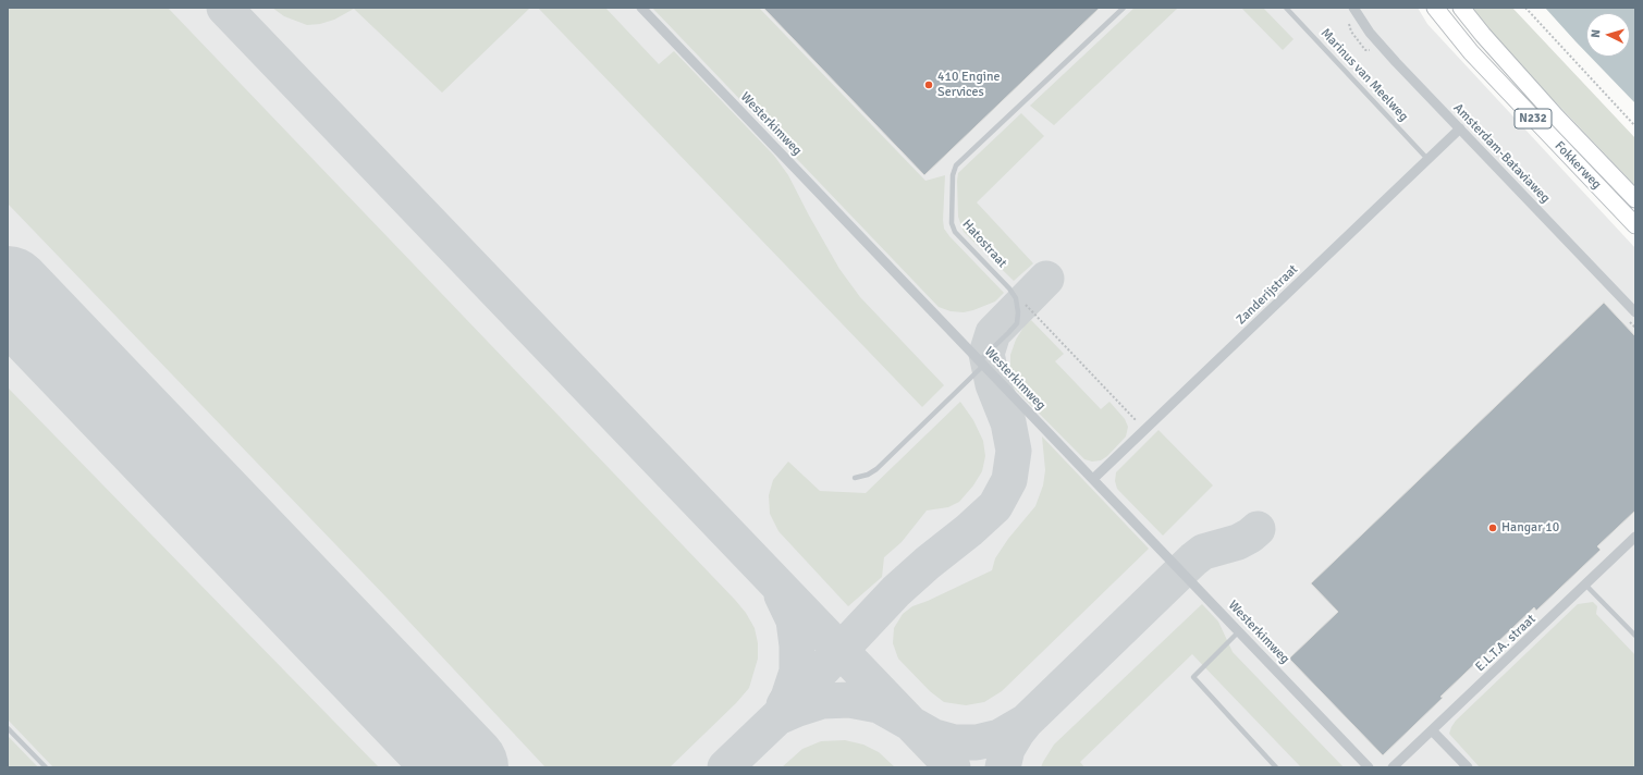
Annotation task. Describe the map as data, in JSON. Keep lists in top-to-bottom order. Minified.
{"streets":{"main road":["N232","Fokkerweg"],"street":["Westerkimweg","Amsterdam-Bataviaweg","Zanderijstraat","E.L.T.A. straat"],"lane":["Marinus van Meelweg","Hatostraat"]},"crossings":[["Marinus van Meelweg","Zanderijstraat"],["Westerkimweg","Zanderijstraat"],["Amsterdam-Bataviaweg","Zanderijstraat"]],"places":["410 Engine Services","Hangar 10"],"north":"left"}
